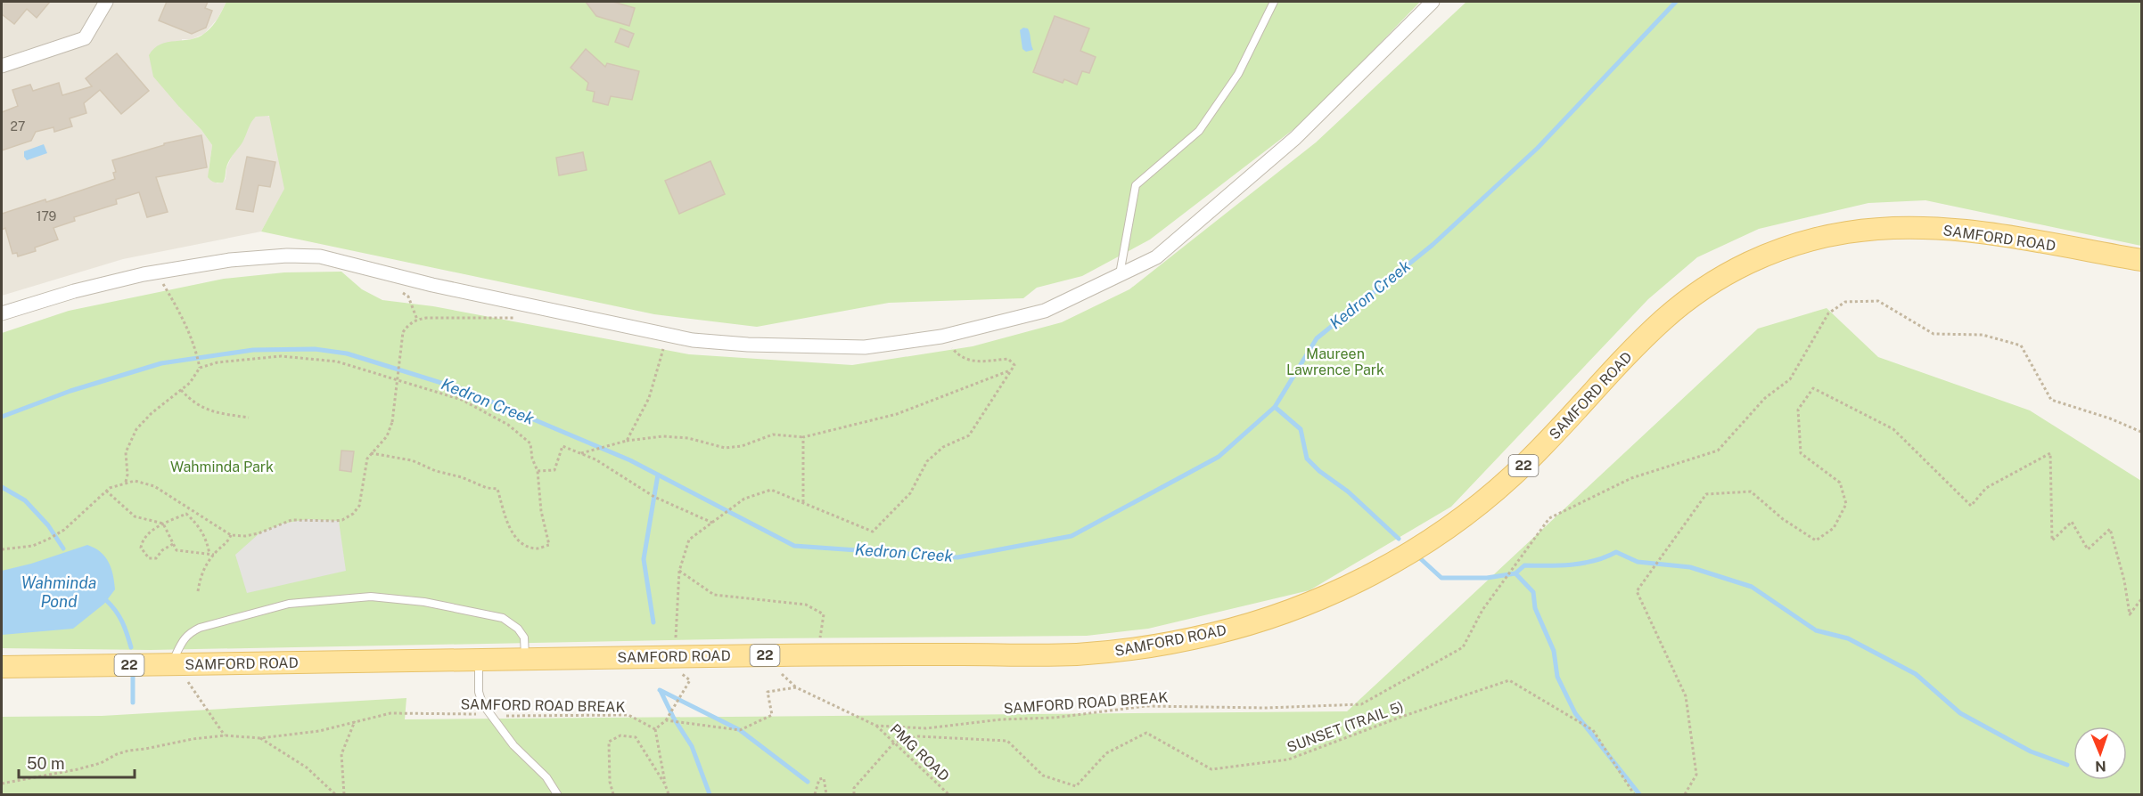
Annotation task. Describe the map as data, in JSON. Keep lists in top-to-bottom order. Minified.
{"streets":{"main road":["SAMFORD ROAD","22"],"path":["SAMFORD ROAD BREAK","SUNSET (TRAIL 5)","PMG ROAD"]},"crossings":[["SAMFORD ROAD BREAK","PMG ROAD"],["SUNSET (TRAIL 5)","PMG ROAD"]],"water":["Kedron Creek","Wahminda Pond"],"parks":["Maureen Lawrence Park","Wahminda Park"],"house_numbers":["27","179"],"scale_bar":"50 m","north":"bottom"}
